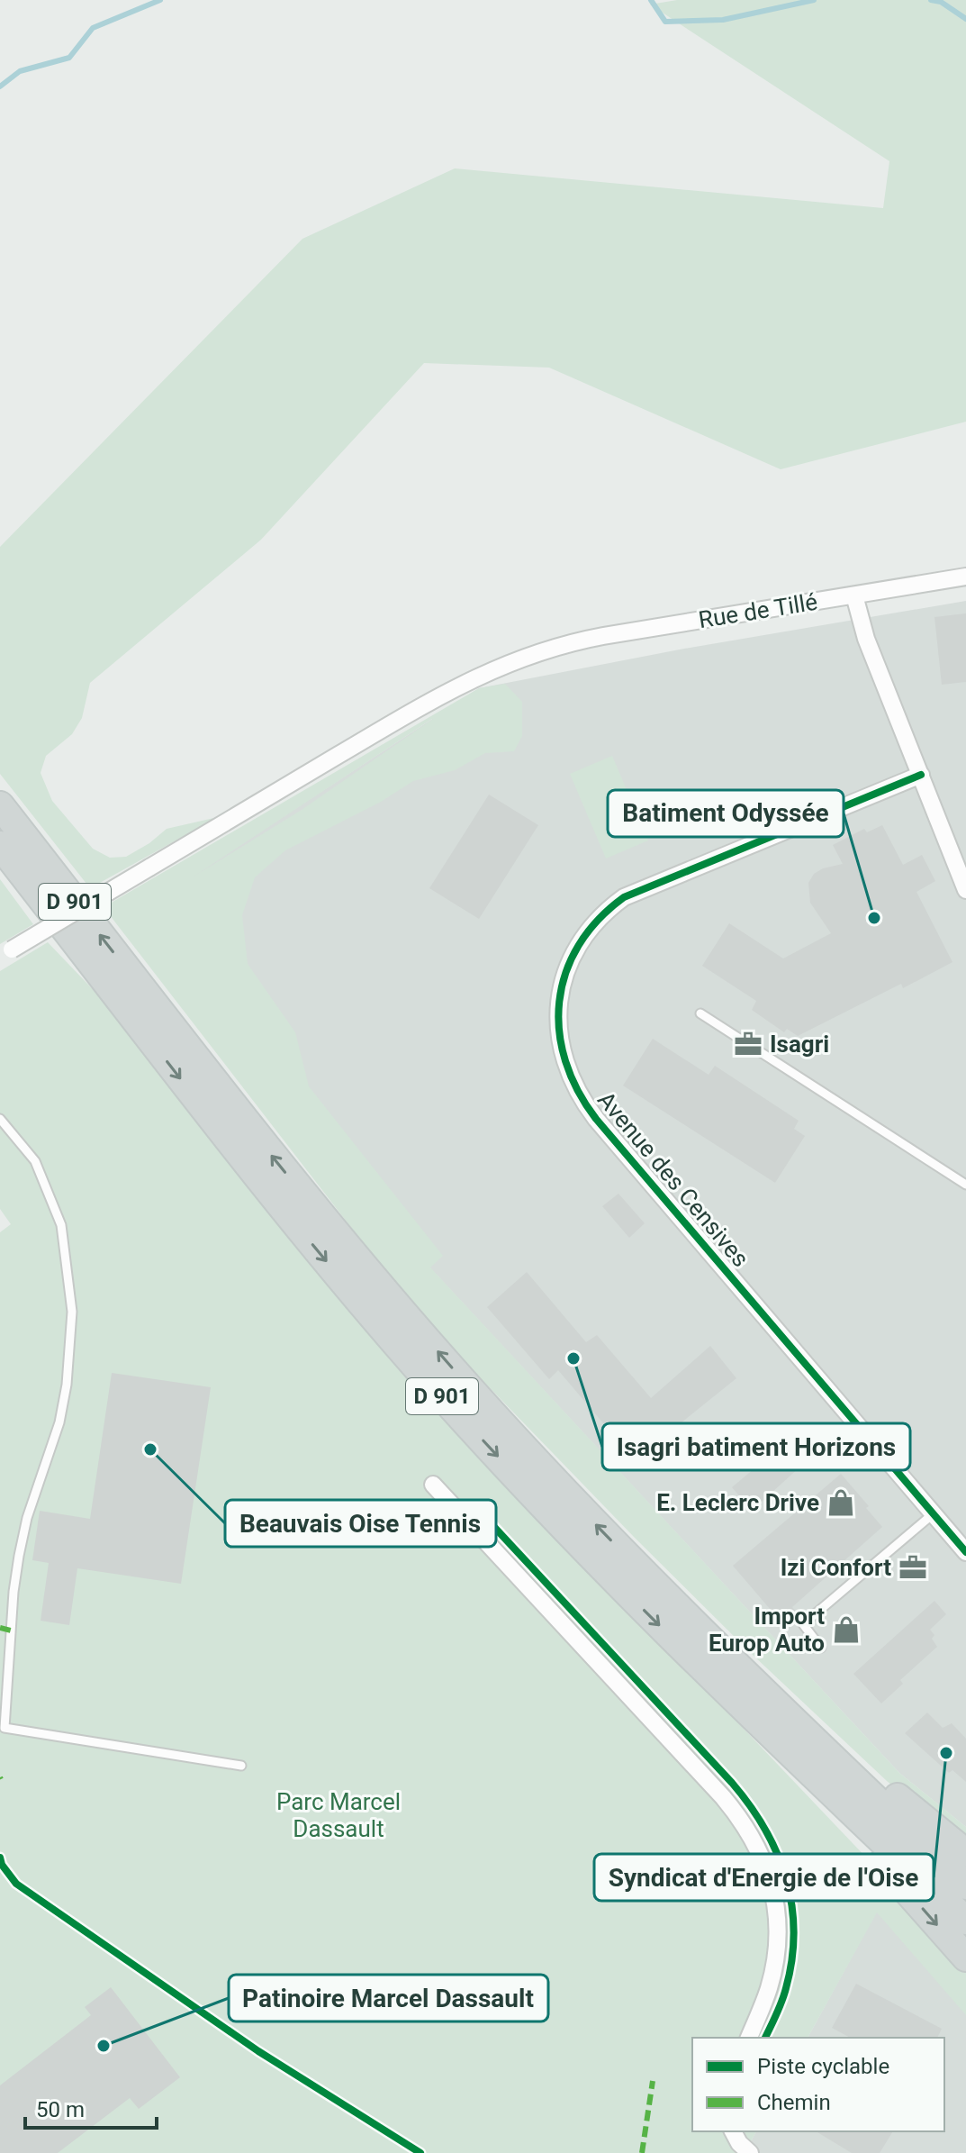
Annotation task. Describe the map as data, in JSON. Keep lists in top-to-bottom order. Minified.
{"streets":{"main road":["D 901"],"street":["Rue de Tillé","Avenue des Censives"]},"parks":["Parc Marcel Dassault"],"places":{"other":["Batiment Odyssée","Isagri batiment Horizons","Beauvais Oise Tennis","Syndicat d'Energie de l'Oise","Patinoire Marcel Dassault"],"office":["Isagri","Izi Confort"],"shop":["E. Leclerc Drive","Import Europ Auto"]},"legend":["Piste cyclable","Chemin"],"scale_bar":"50 m"}
